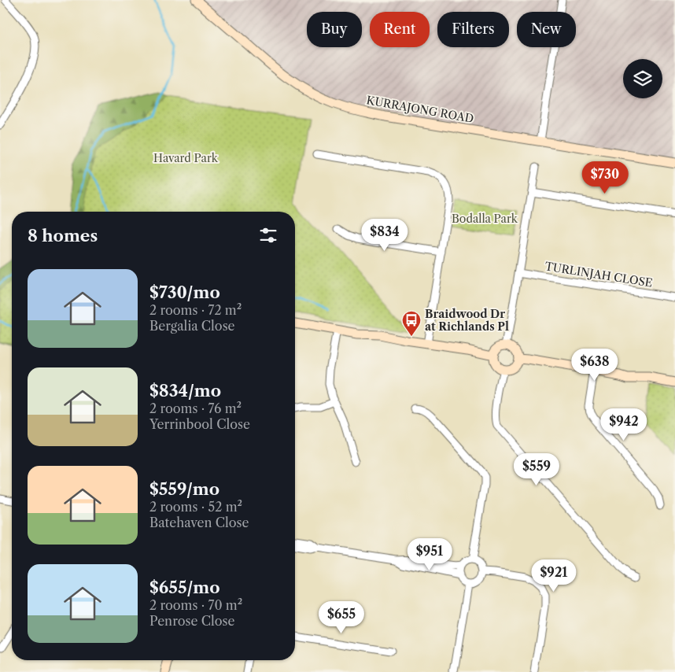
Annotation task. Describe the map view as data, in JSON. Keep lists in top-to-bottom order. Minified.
{"streets":{"main road":["KURRAJONG ROAD"],"street":["TURLINJAH CLOSE"]},"parks":["Havard Park","Bodalla Park"],"places":{"bus stop":["Braidwood Dr at Richlands Pl"]},"page":{"chip":["Buy","Rent","Filters","New"],"price":["$730","$834","$638","$942","$559","$951","$921","$655"],"heading":"8 homes","list":[{"name":"$730/mo","note":"2 rooms · 72 m² · Bergalia Close"},{"name":"$834/mo","note":"2 rooms · 76 m² · Yerrinbool Close"},{"name":"$559/mo","note":"2 rooms · 52 m² · Batehaven Close"},{"name":"$655/mo","note":"2 rooms · 70 m² · Penrose Close"}]}}
